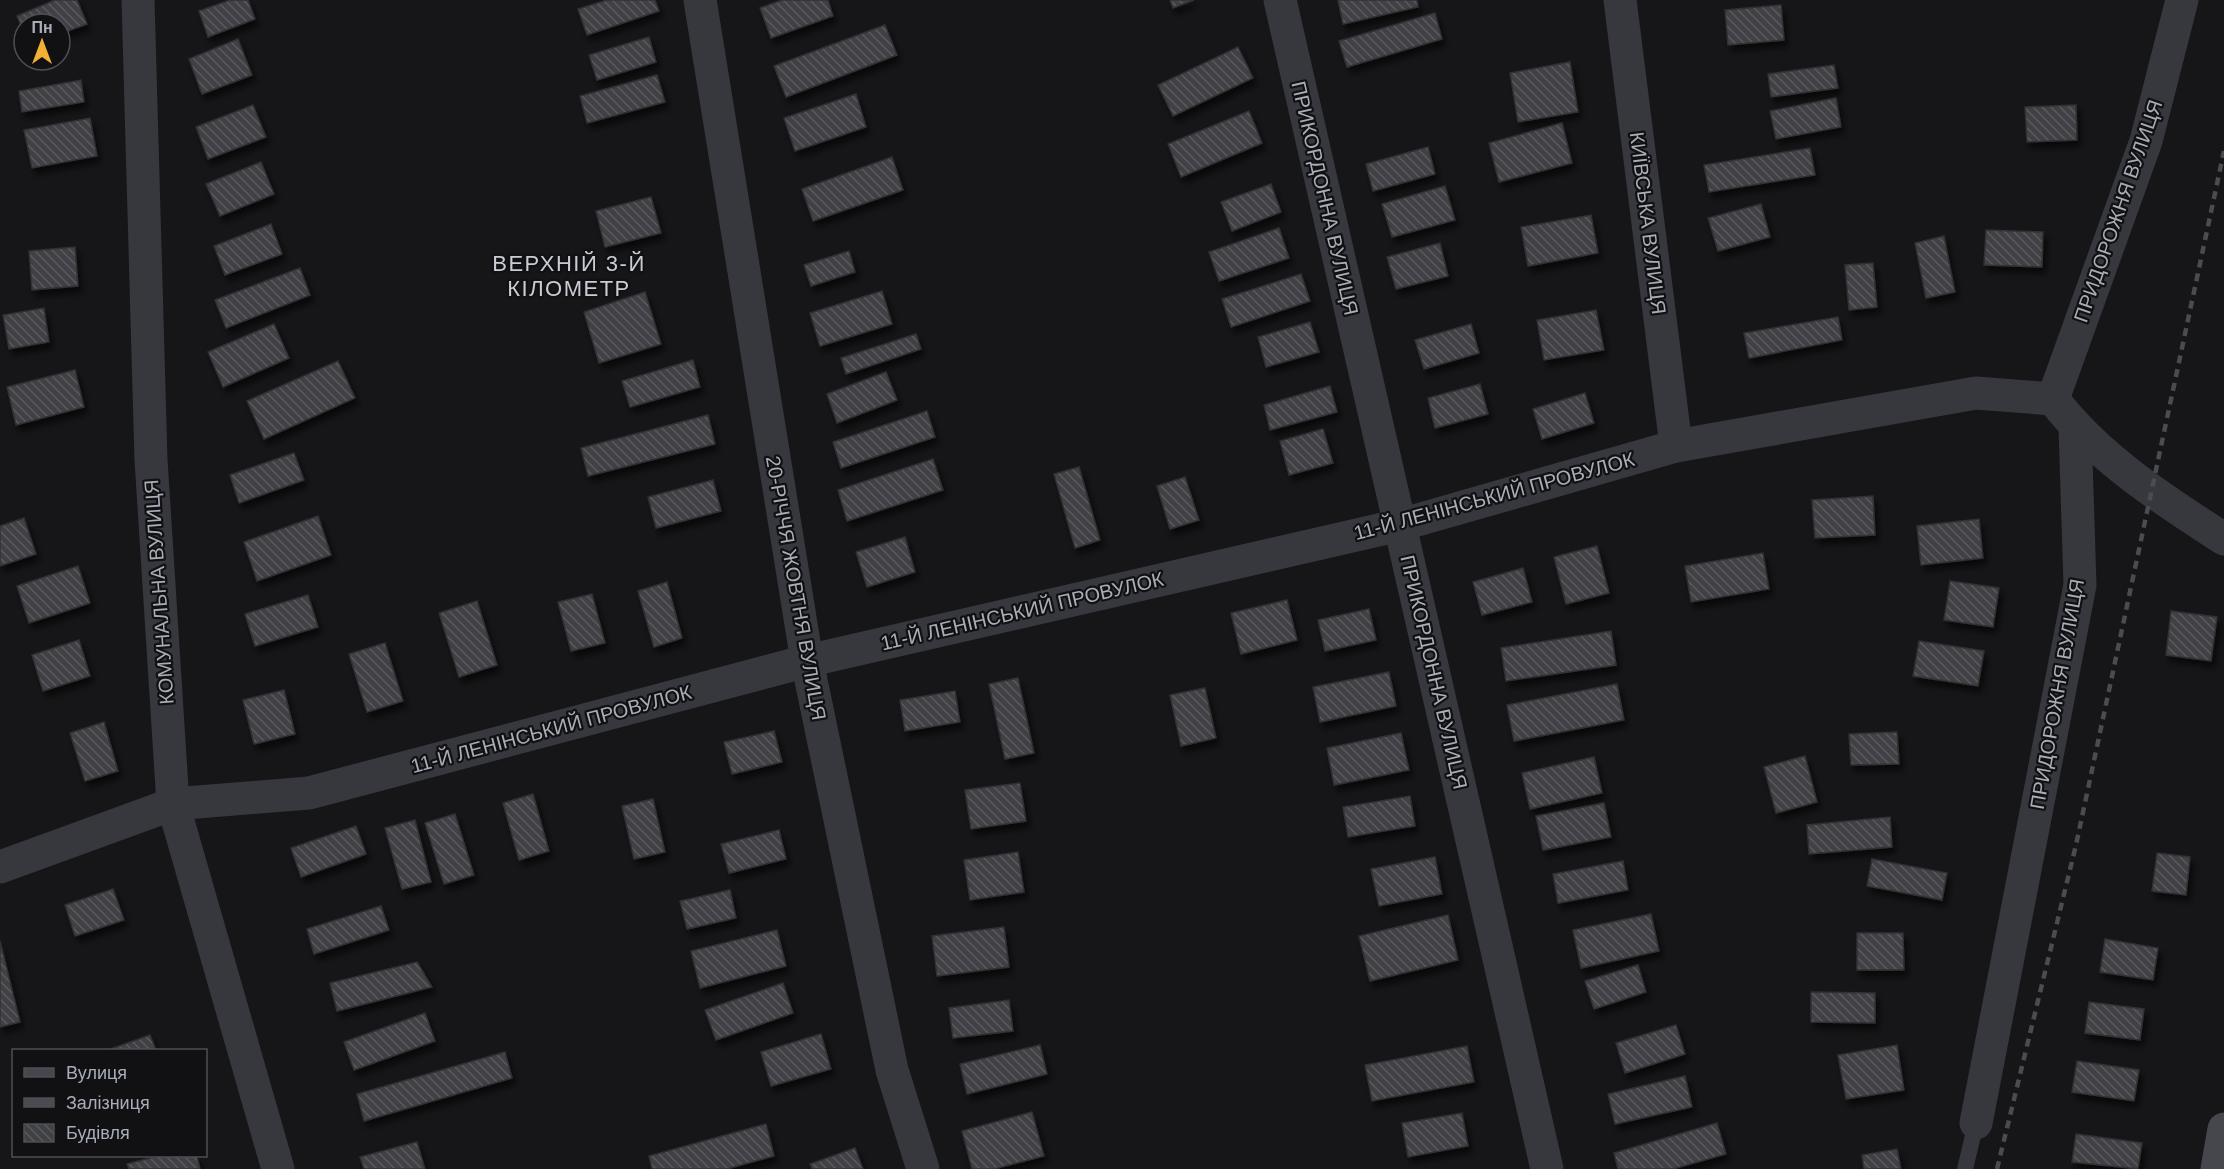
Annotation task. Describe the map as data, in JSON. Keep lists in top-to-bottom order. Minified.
{"streets":{"street":["ПРИКОРДОННА ВУЛИЦЯ","ПРИДОРОЖНЯ ВУЛИЦЯ","КИЇВСЬКА ВУЛИЦЯ","11-Й ЛЕНІНСЬКИЙ ПРОВУЛОК","20-РІЧЧЯ ЖОВТНЯ ВУЛИЦЯ","КОМУНАЛЬНА ВУЛИЦЯ"]},"crossings":[["ПРИКОРДОННА ВУЛИЦЯ","11-Й ЛЕНІНСЬКИЙ ПРОВУЛОК"],["ПРИДОРОЖНЯ ВУЛИЦЯ","11-Й ЛЕНІНСЬКИЙ ПРОВУЛОК"],["КИЇВСЬКА ВУЛИЦЯ","11-Й ЛЕНІНСЬКИЙ ПРОВУЛОК"],["11-Й ЛЕНІНСЬКИЙ ПРОВУЛОК","20-РІЧЧЯ ЖОВТНЯ ВУЛИЦЯ"],["11-Й ЛЕНІНСЬКИЙ ПРОВУЛОК","КОМУНАЛЬНА ВУЛИЦЯ"]],"districts":["ВЕРХНІЙ 3-Й КІЛОМЕТР"],"legend":["Вулиця","Залізниця","Будівля"],"north":"top"}
